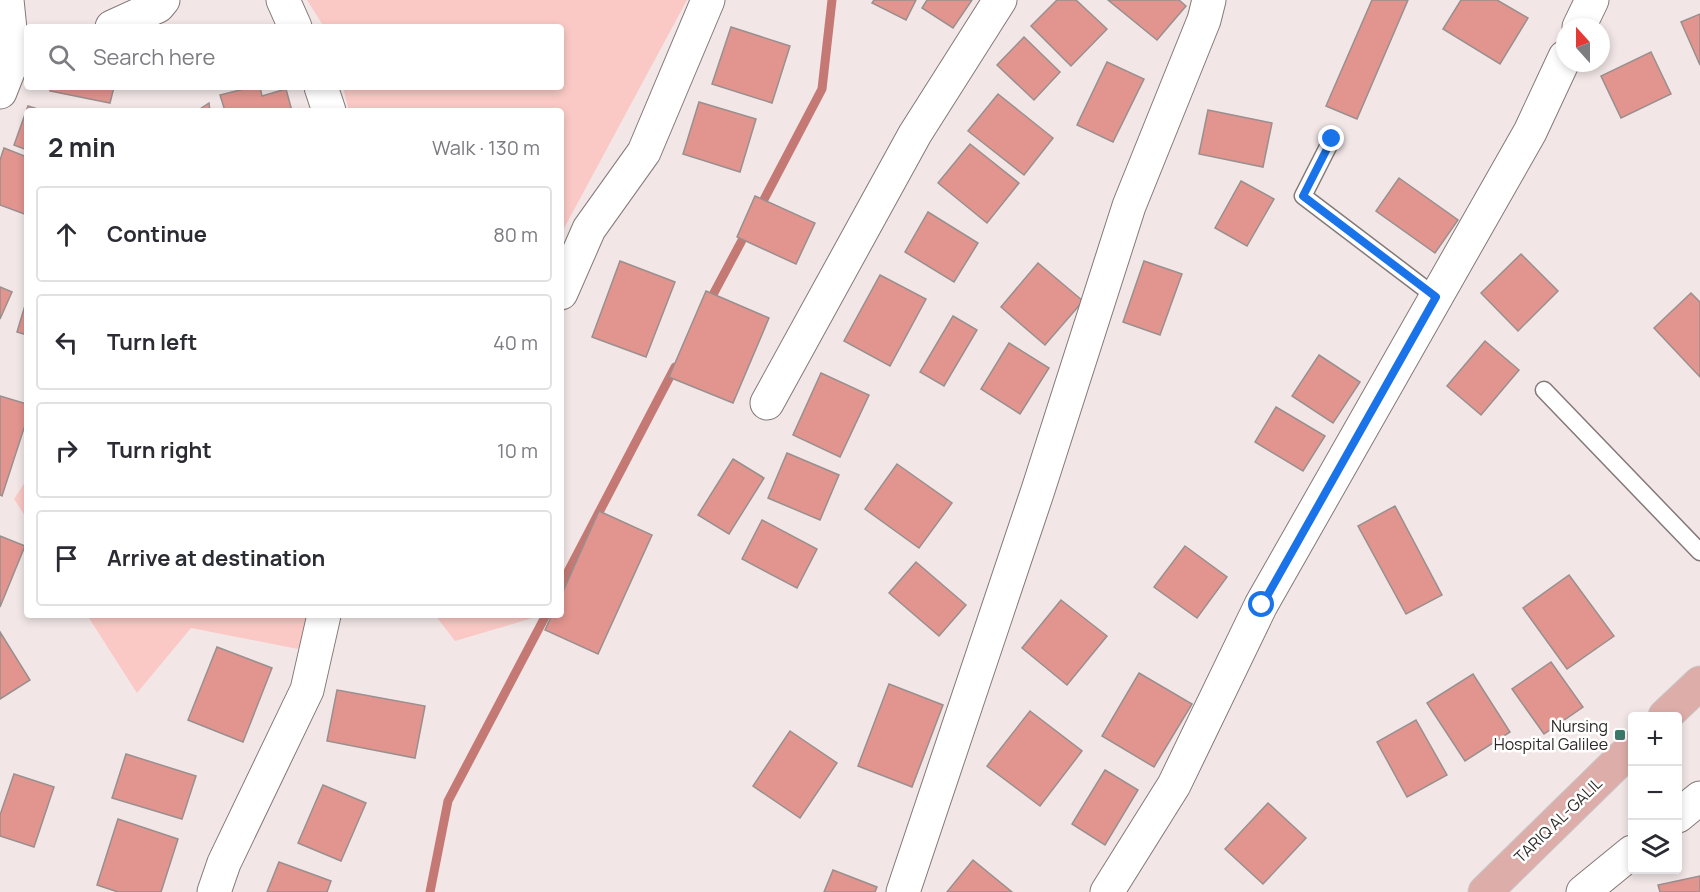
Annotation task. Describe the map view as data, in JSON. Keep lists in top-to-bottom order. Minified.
{"streets":{"main road":["TARIQ AL-GALIL"]},"places":{"transit":["Nursing Hospital Galilee"]},"north":"top","page":{"search":"Search here","heading":["2 min","Walk · 130 m"],"list":[["Continue","80 m"],["Turn left","40 m"],["Turn right","10 m"],"Arrive at destination"],"map_buttons":["+","−"]}}
